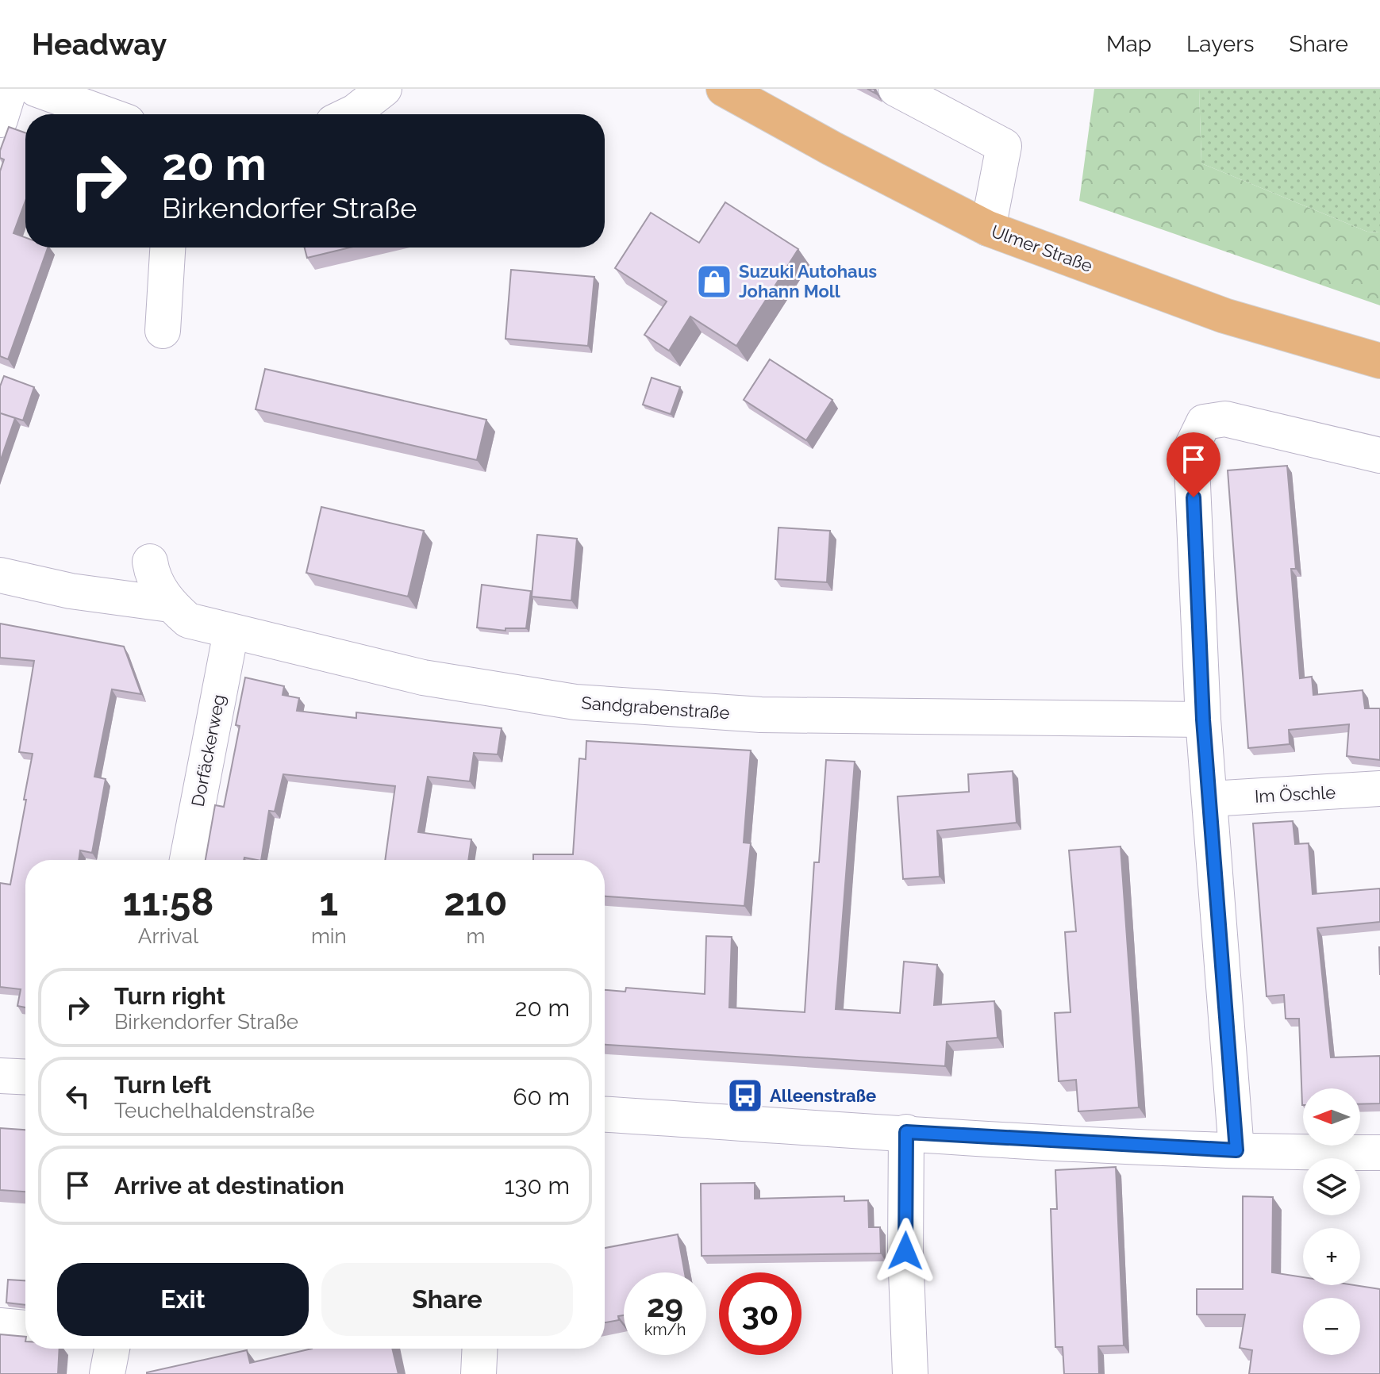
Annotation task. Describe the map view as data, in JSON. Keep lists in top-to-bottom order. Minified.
{"streets":{"main road":["Ulmer Straße"],"street":["Sandgrabenstraße","Dorfäckerweg","Im Öschle"]},"crossings":[["Sandgrabenstraße","Dorfäckerweg"]],"places":{"shop":["Suzuki Autohaus Johann Moll"],"bus stop":["Alleenstraße"]},"north":"left","page":{"header":"Headway","nav":["Map","Layers","Share"],"turn":["20 m","Birkendorfer Straße"],"eta":["11:58","Arrival","1","min","210","m"],"list":[{"name":"Turn right","note":"Birkendorfer Straße","value":"20 m"},{"name":"Turn left","note":"Teuchelhaldenstraße","value":"60 m"},{"name":"Arrive at destination","value":"130 m"}],"map_buttons":["+","−"],"buttons":["Exit","Share"],"speed":"29 km/h","limit":"30"}}
